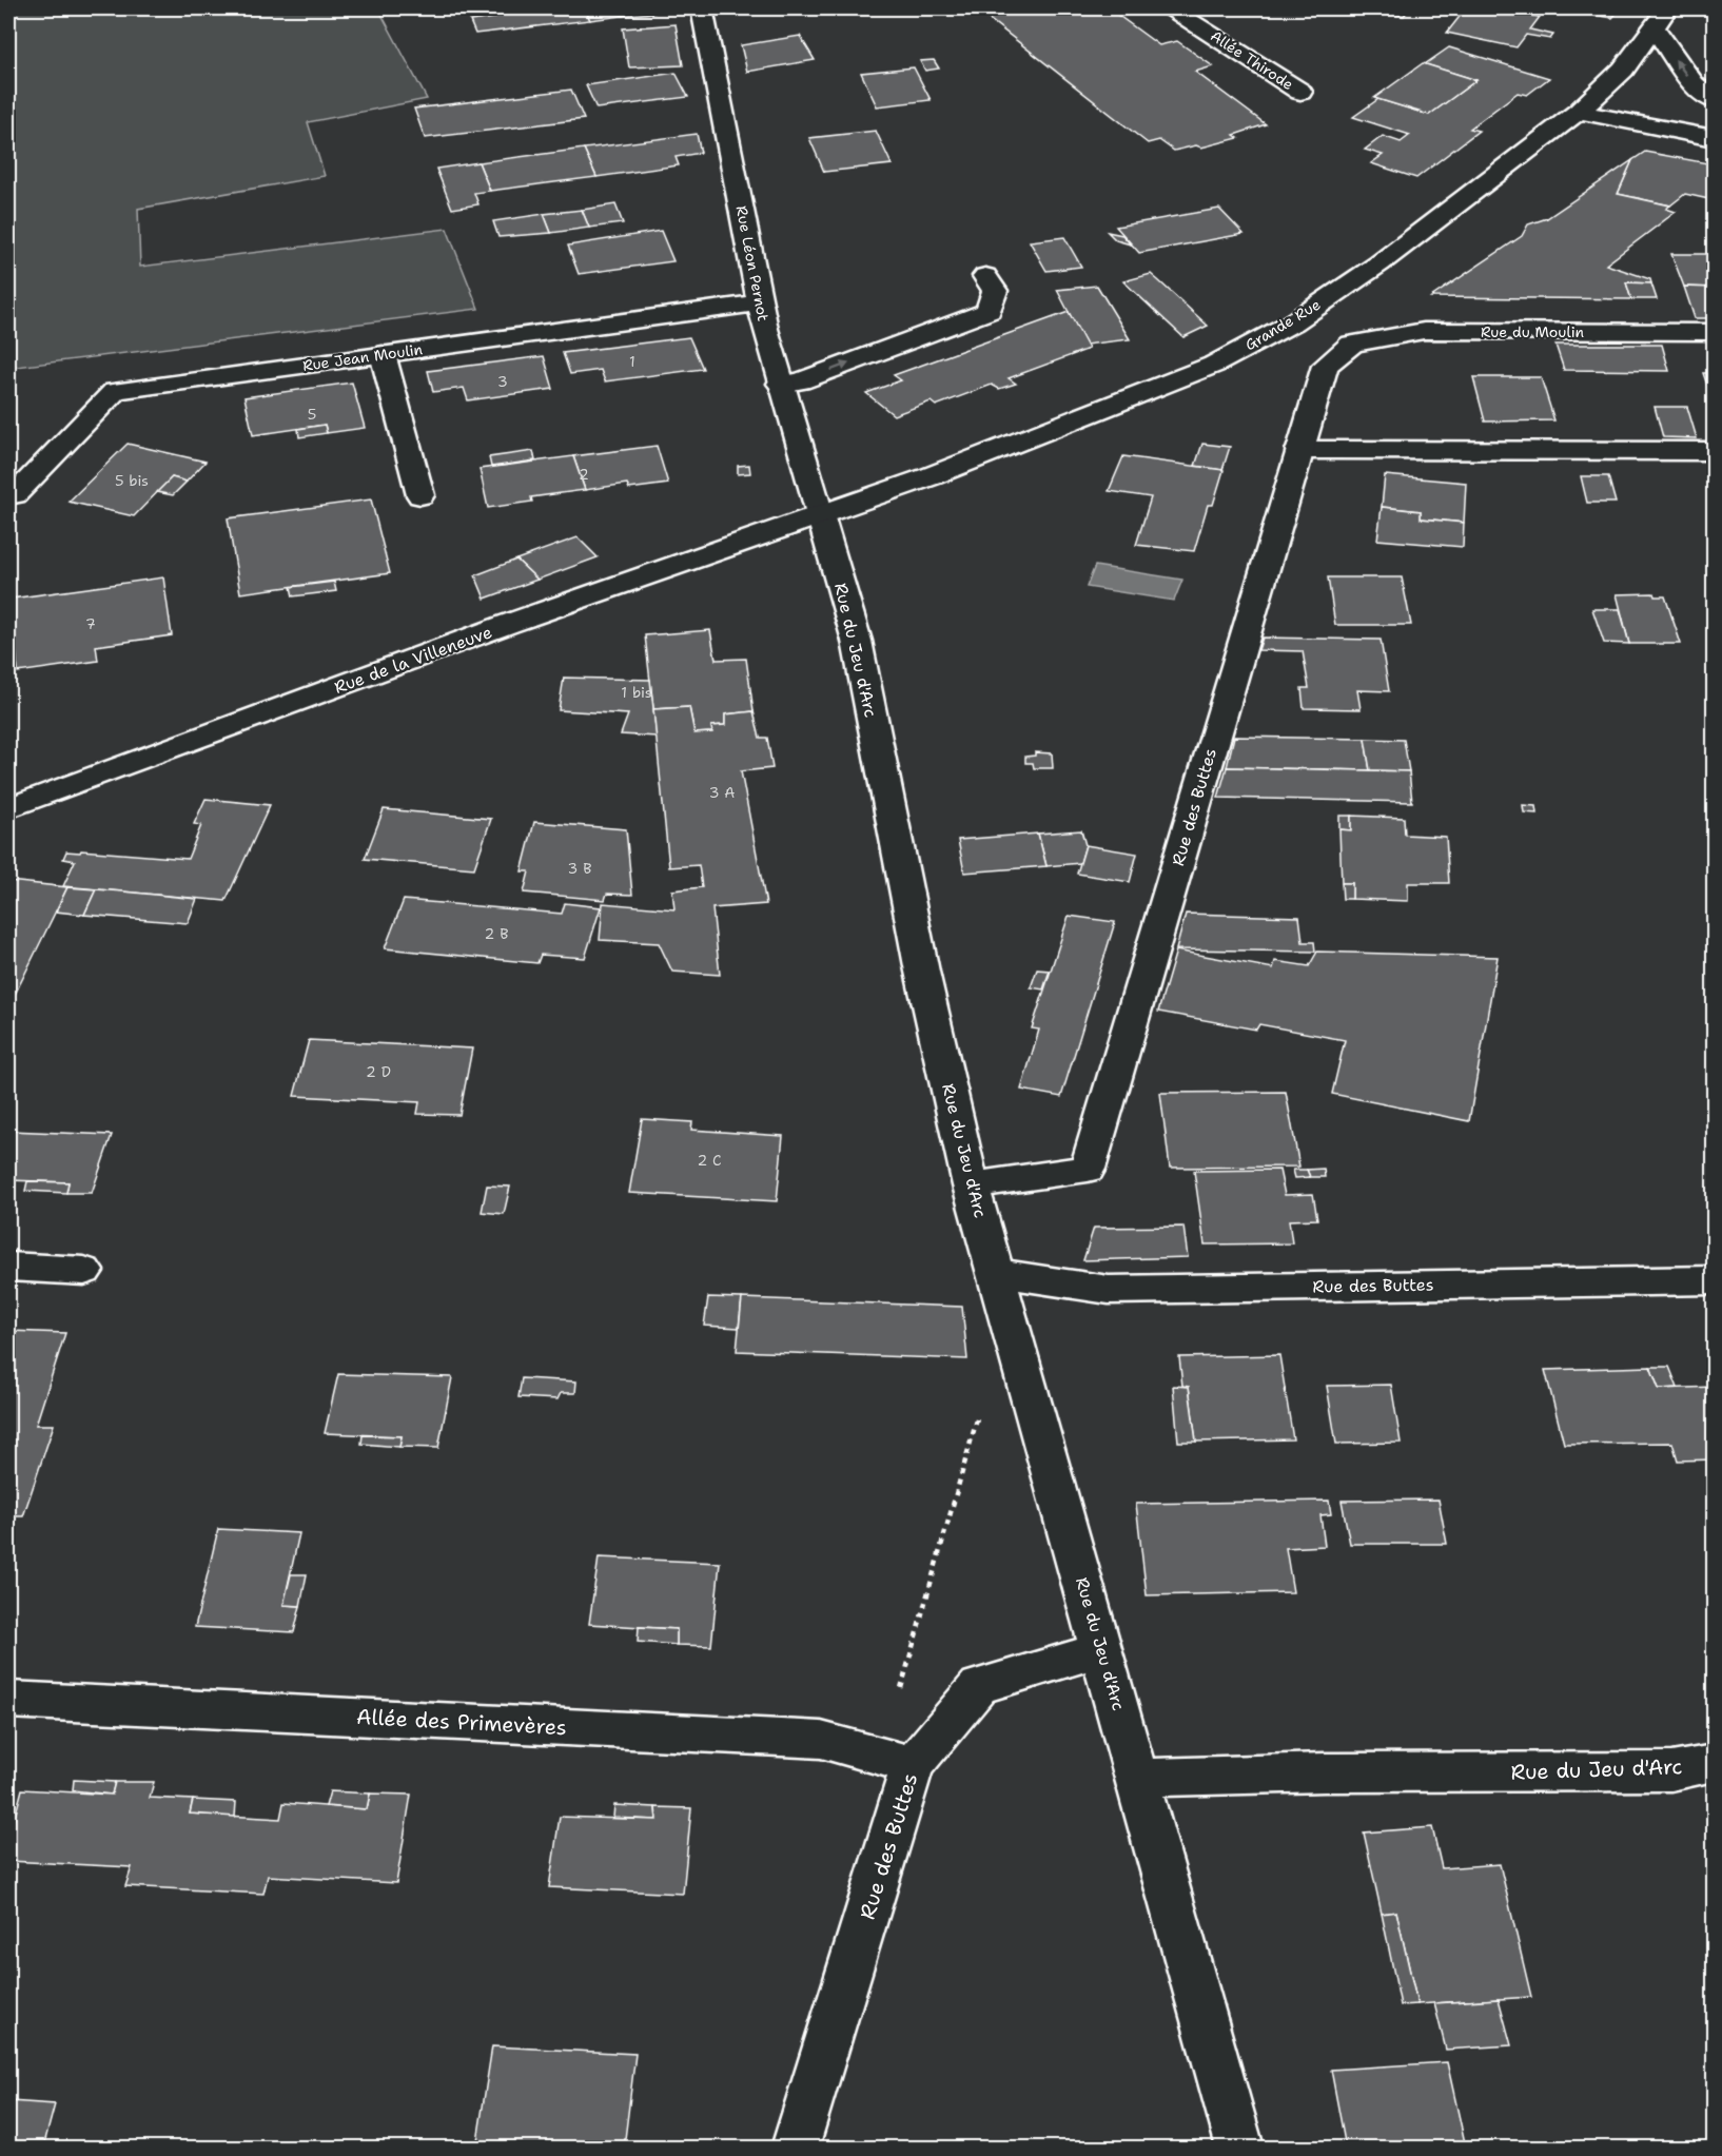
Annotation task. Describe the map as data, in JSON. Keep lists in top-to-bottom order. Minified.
{"streets":{"street":["Allée Thirode","Rue Léon Pernot","Grande Rue","Rue du Moulin","Rue Jean Moulin","Rue du Jeu d'Arc","Rue de la Villeneuve","Rue des Buttes","Allée des Primevères"]},"crossings":[["Rue Léon Pernot","Grande Rue"],["Rue Léon Pernot","Rue Jean Moulin"],["Rue Léon Pernot","Rue du Jeu d'Arc"],["Rue Léon Pernot","Rue de la Villeneuve"],["Grande Rue","Rue du Jeu d'Arc"],["Grande Rue","Rue de la Villeneuve"],["Rue du Moulin","Rue des Buttes"],["Rue du Jeu d'Arc","Rue de la Villeneuve"],["Rue du Jeu d'Arc","Rue des Buttes"],["Rue des Buttes","Allée des Primevères"]],"house_numbers":["1","3","5","2","5 bis","7","1 bis","3 A","3 B","2 B","2 D","2 C"]}
